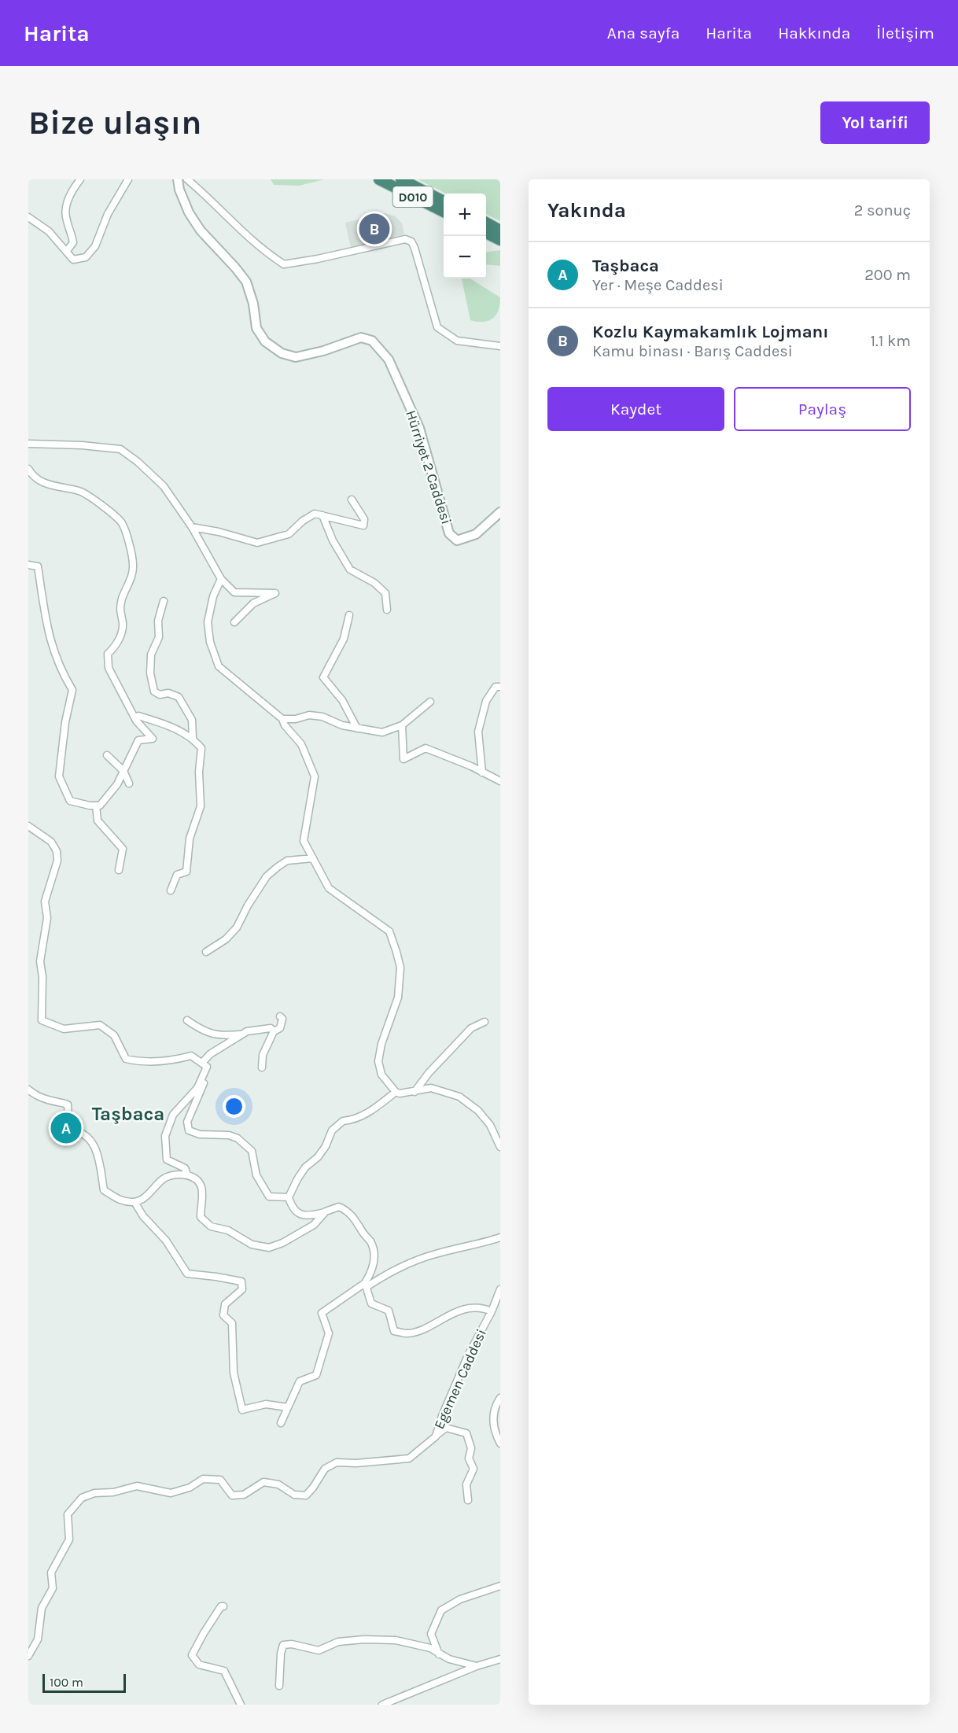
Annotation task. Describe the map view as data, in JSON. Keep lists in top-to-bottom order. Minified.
{"streets":{"highway":["D010"],"street":["Hürriyet 2 Caddesi","Egemen Caddesi"]},"districts":["Taşbaca"],"scale_bar":"100 m","page":{"header":"Harita","nav":["Ana sayfa","Harita","Hakkında","İletişim"],"buttons":["Yol tarifi",["Kaydet","Paylaş"]],"title":"Bize ulaşın","heading":["Yakında","2 sonuç"],"map_buttons":["+","−"],"pins":["B","A"],"list":[{"mark":"A","name":"Taşbaca","note":"Yer · Meşe Caddesi","value":"200 m"},{"mark":"B","name":"Kozlu Kaymakamlık Lojmanı","note":"Kamu binası · Barış Caddesi","value":"1.1 km"}],"scale":"100 m"}}
